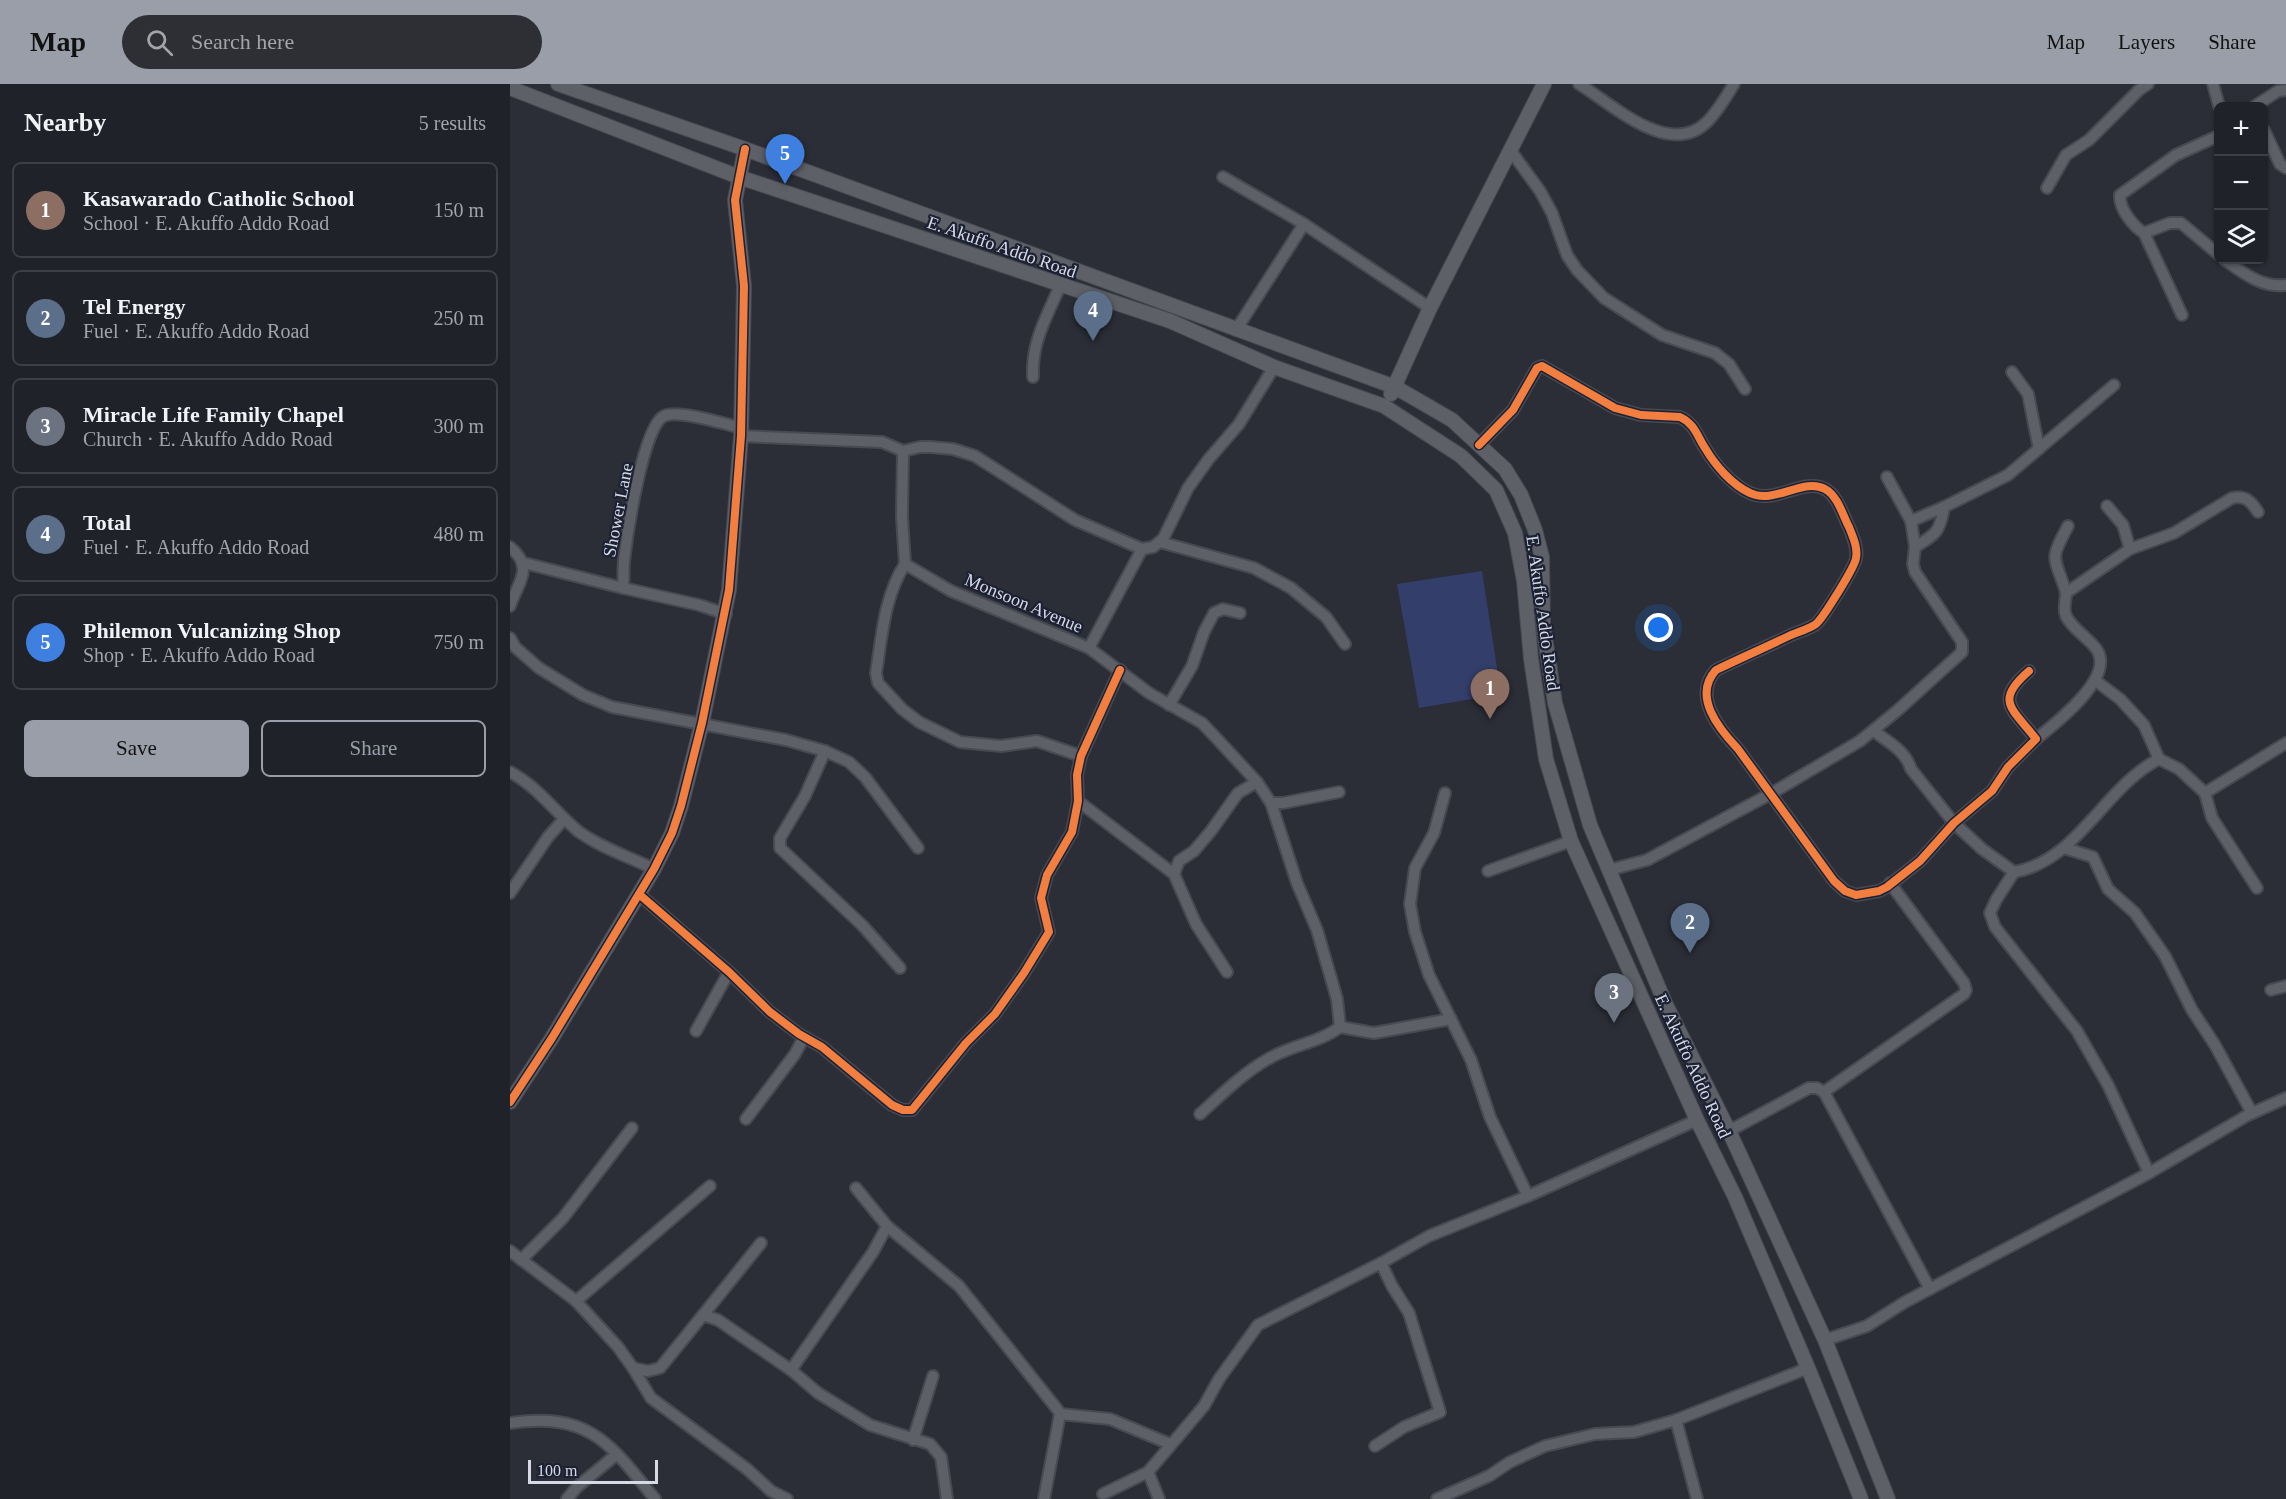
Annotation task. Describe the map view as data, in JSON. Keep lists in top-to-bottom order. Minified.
{"streets":{"main road":["E. Akuffo Addo Road"],"street":["Shower Lane","Monsoon Avenue"]},"scale_bar":"100 m","page":{"header":"Map","search":"Search here","nav":["Map","Layers","Share"],"heading":["Nearby","5 results"],"map_buttons":["+","−"],"pins":["5","4","1","2","3"],"list":[{"mark":"1","name":"Kasawarado Catholic School","note":"School · E. Akuffo Addo Road","value":"150 m"},{"mark":"2","name":"Tel Energy","note":"Fuel · E. Akuffo Addo Road","value":"250 m"},{"mark":"3","name":"Miracle Life Family Chapel","note":"Church · E. Akuffo Addo Road","value":"300 m"},{"mark":"4","name":"Total","note":"Fuel · E. Akuffo Addo Road","value":"480 m"},{"mark":"5","name":"Philemon Vulcanizing Shop","note":"Shop · E. Akuffo Addo Road","value":"750 m"}],"buttons":["Save","Share"],"scale":"100 m"}}
